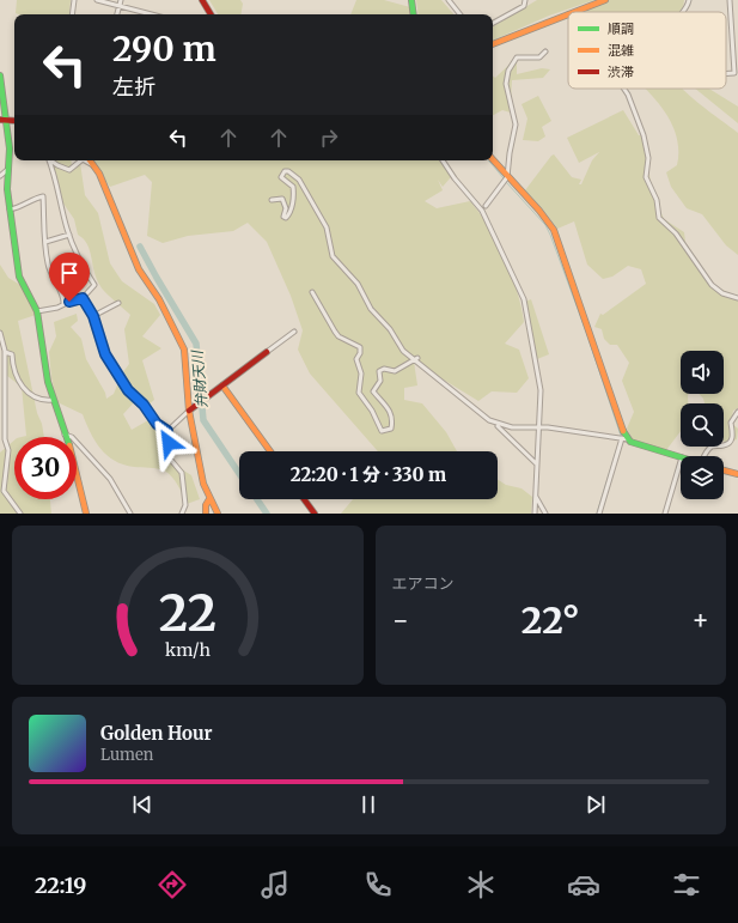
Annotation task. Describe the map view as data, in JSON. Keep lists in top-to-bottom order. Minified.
{"water":["弁財天川"],"legend":["順調","混雑","渋滞"],"page":{"turn":["290 m","左折"],"limit":"30","trip":"22:20 · 1 分 · 330 m","tile":"エアコン","heat":["−","22°","+"],"song":["Golden Hour","Lumen"],"tabs":"22:19","gauge":["22","km/h"]}}
